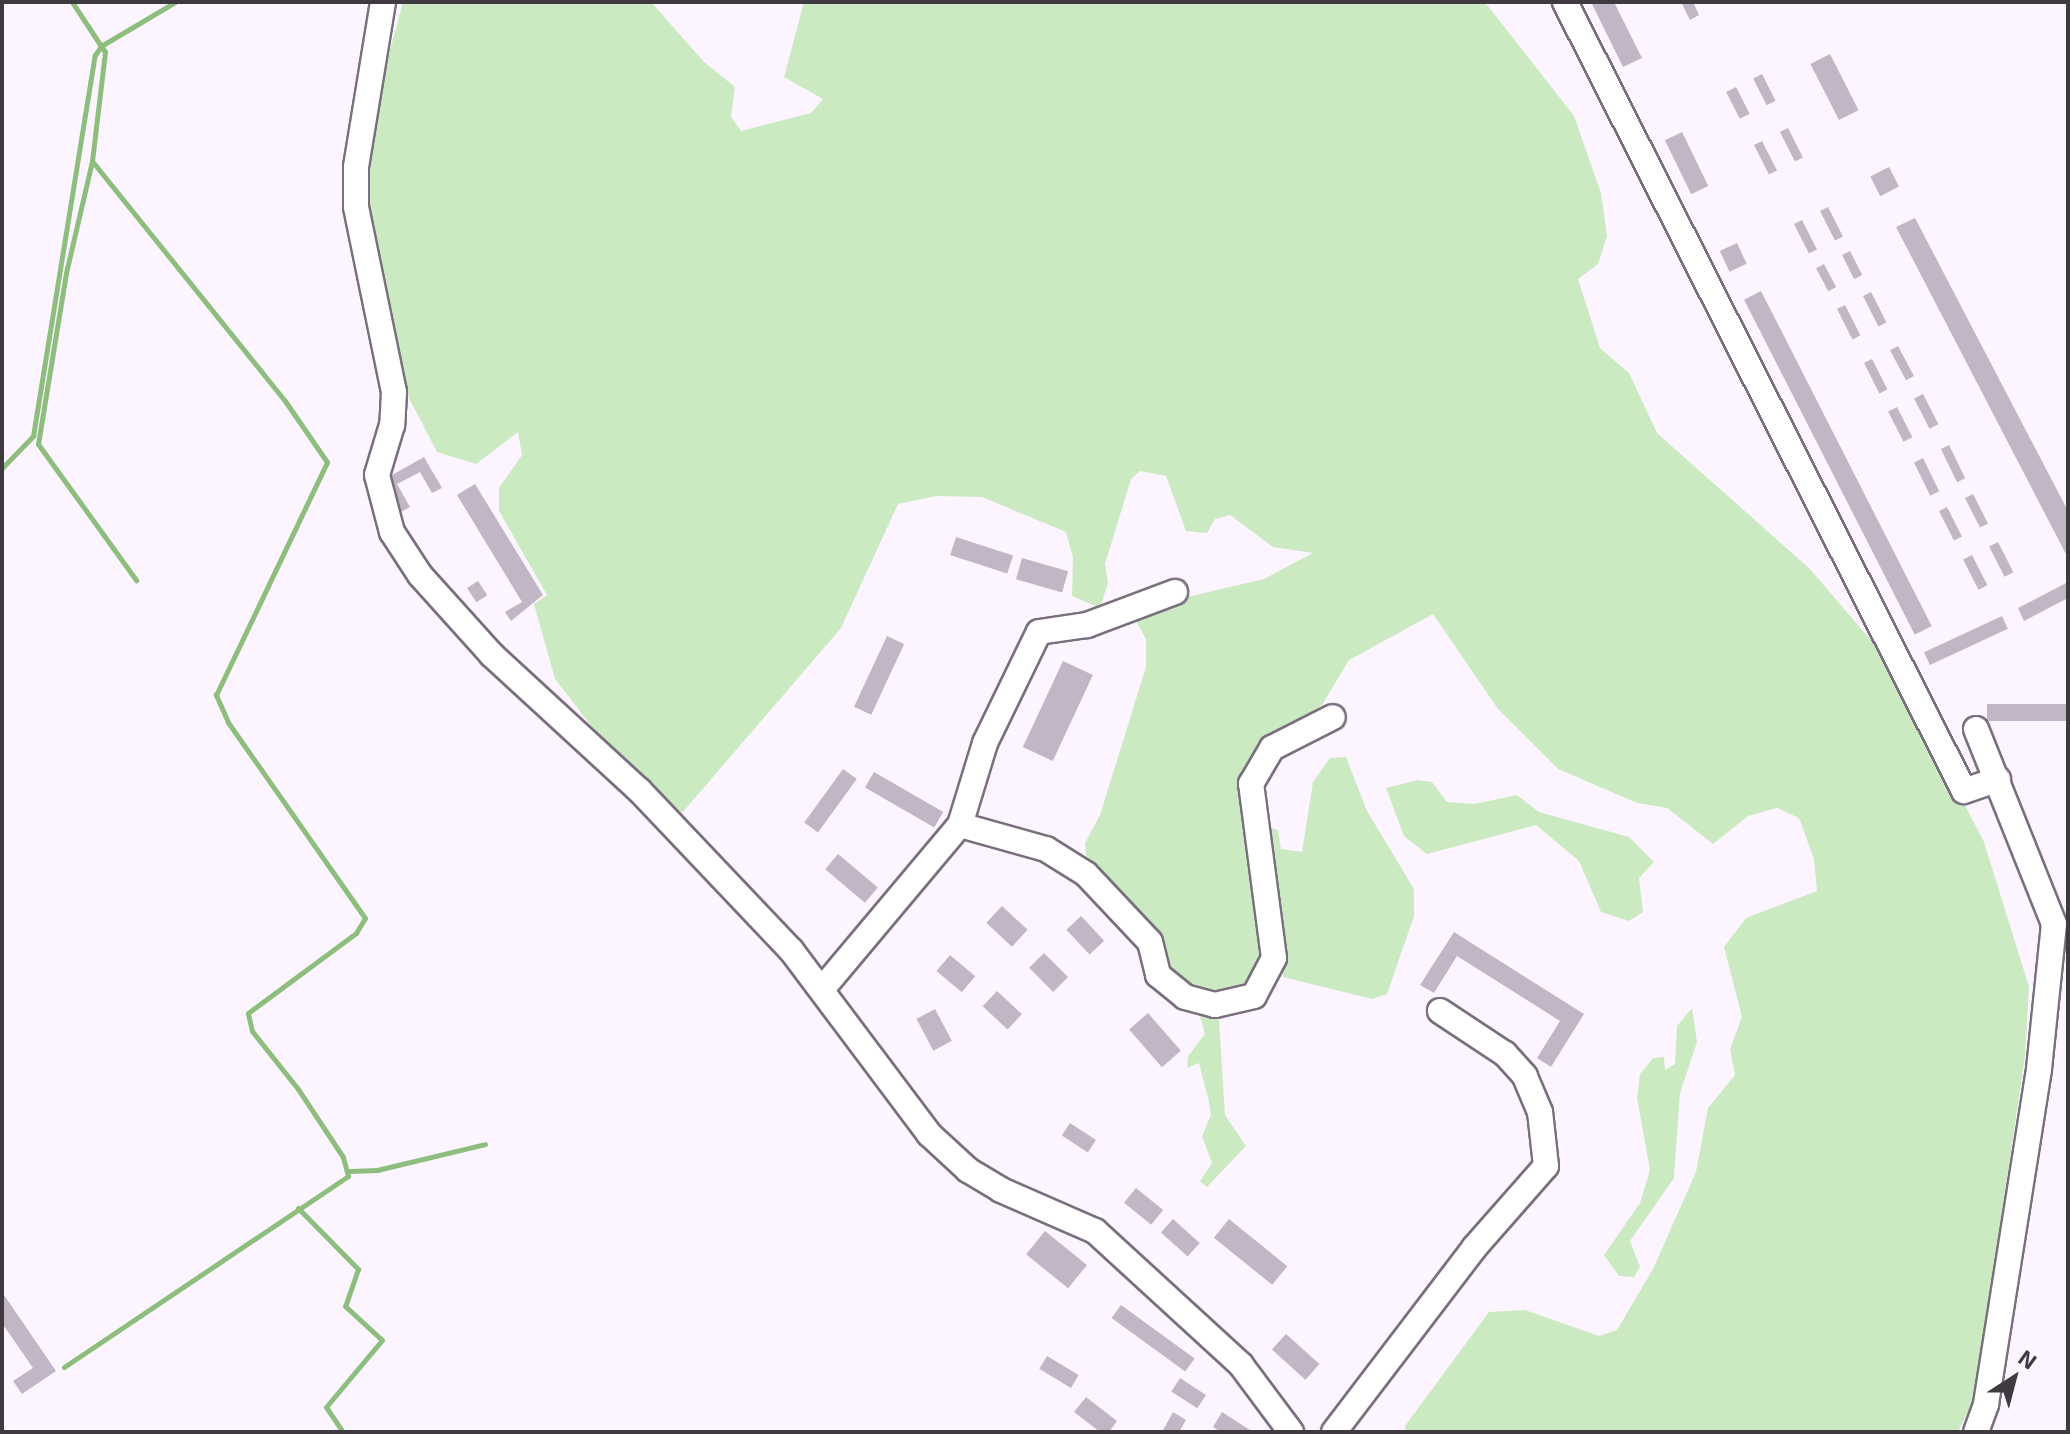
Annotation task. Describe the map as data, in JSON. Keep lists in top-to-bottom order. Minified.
{"north":"top right"}
